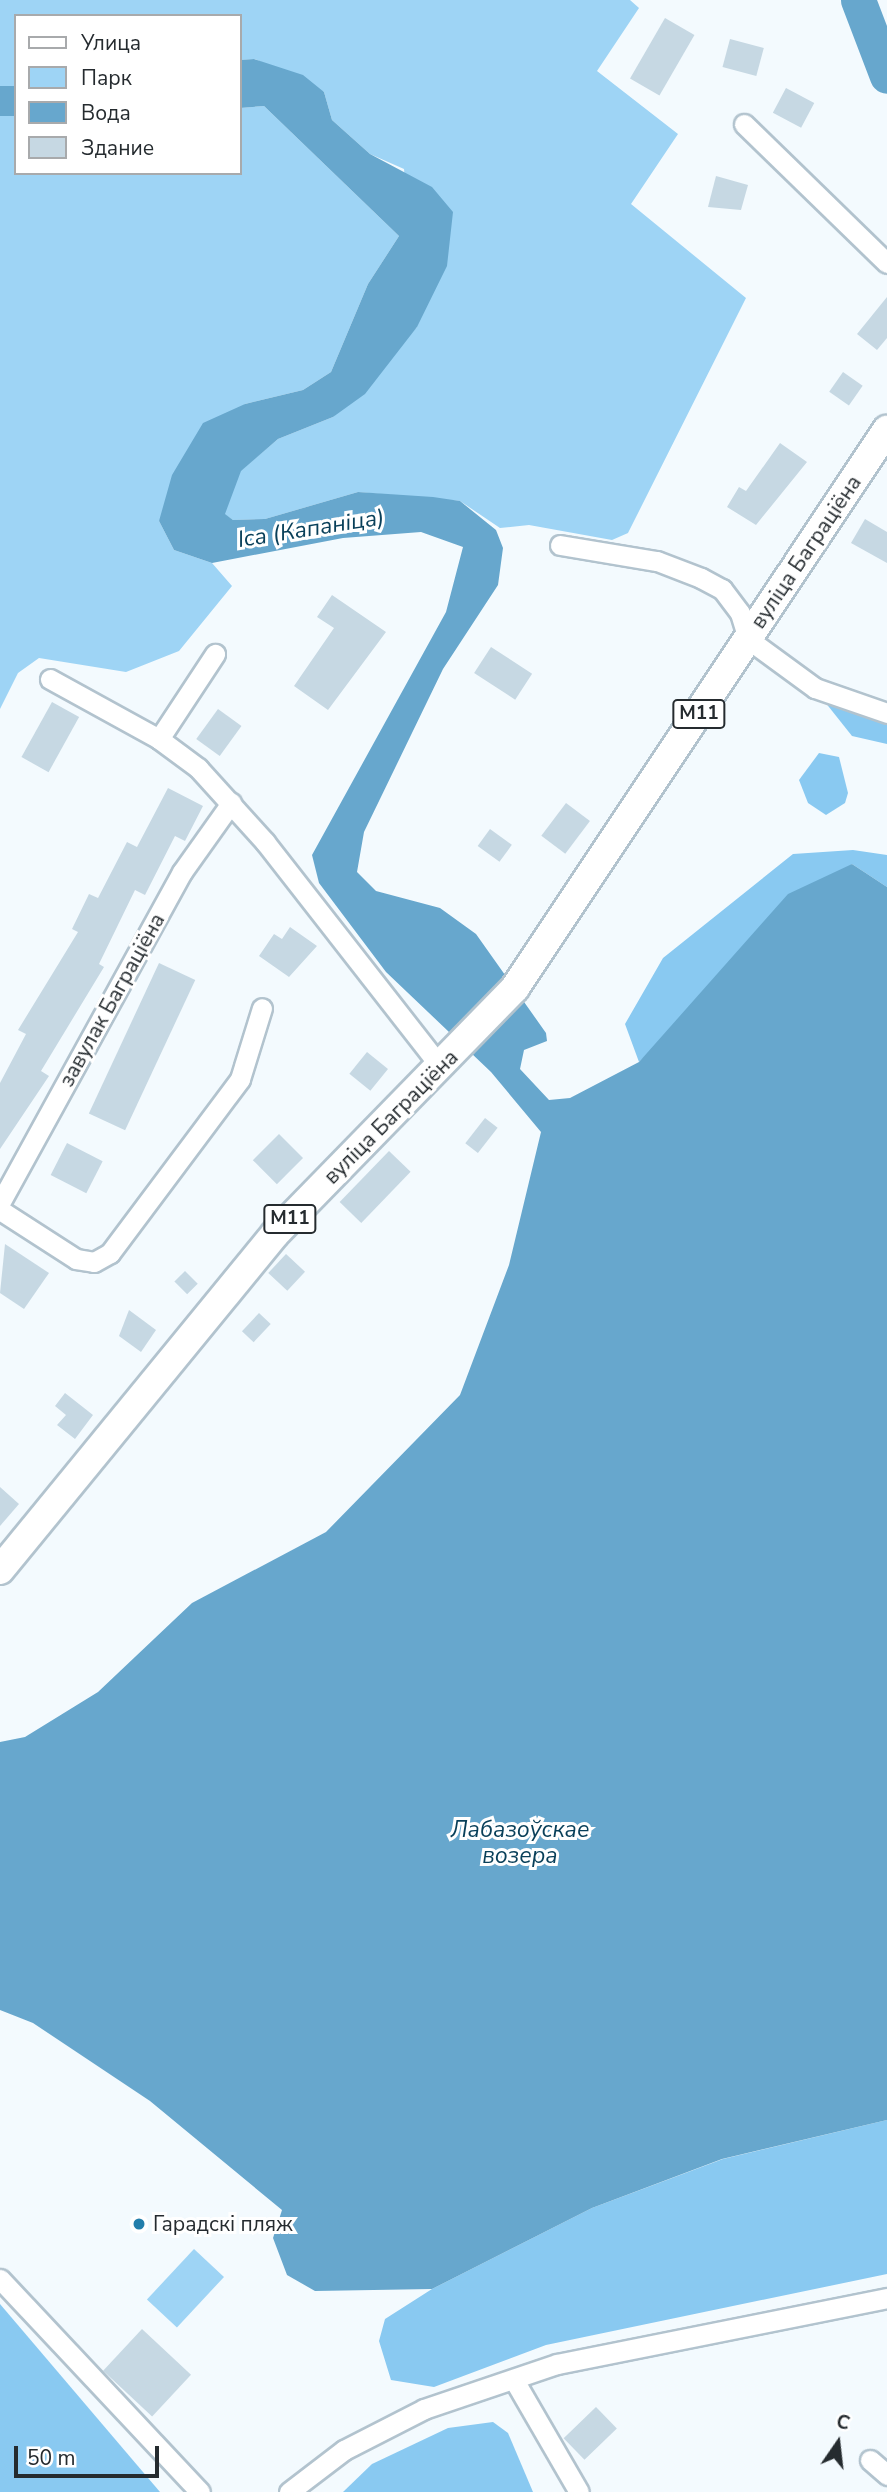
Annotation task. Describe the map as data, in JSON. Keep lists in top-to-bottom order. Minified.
{"streets":{"highway":["вуліца Баграціёна","М11"],"street":["завулак Баграціёна"]},"water":["Іса (Капаніца)","Лабазоўскае возера"],"places":["Гарадскі пляж"],"legend":["Улица","Парк","Вода","Здание"],"scale_bar":"50 m","north":"top"}
